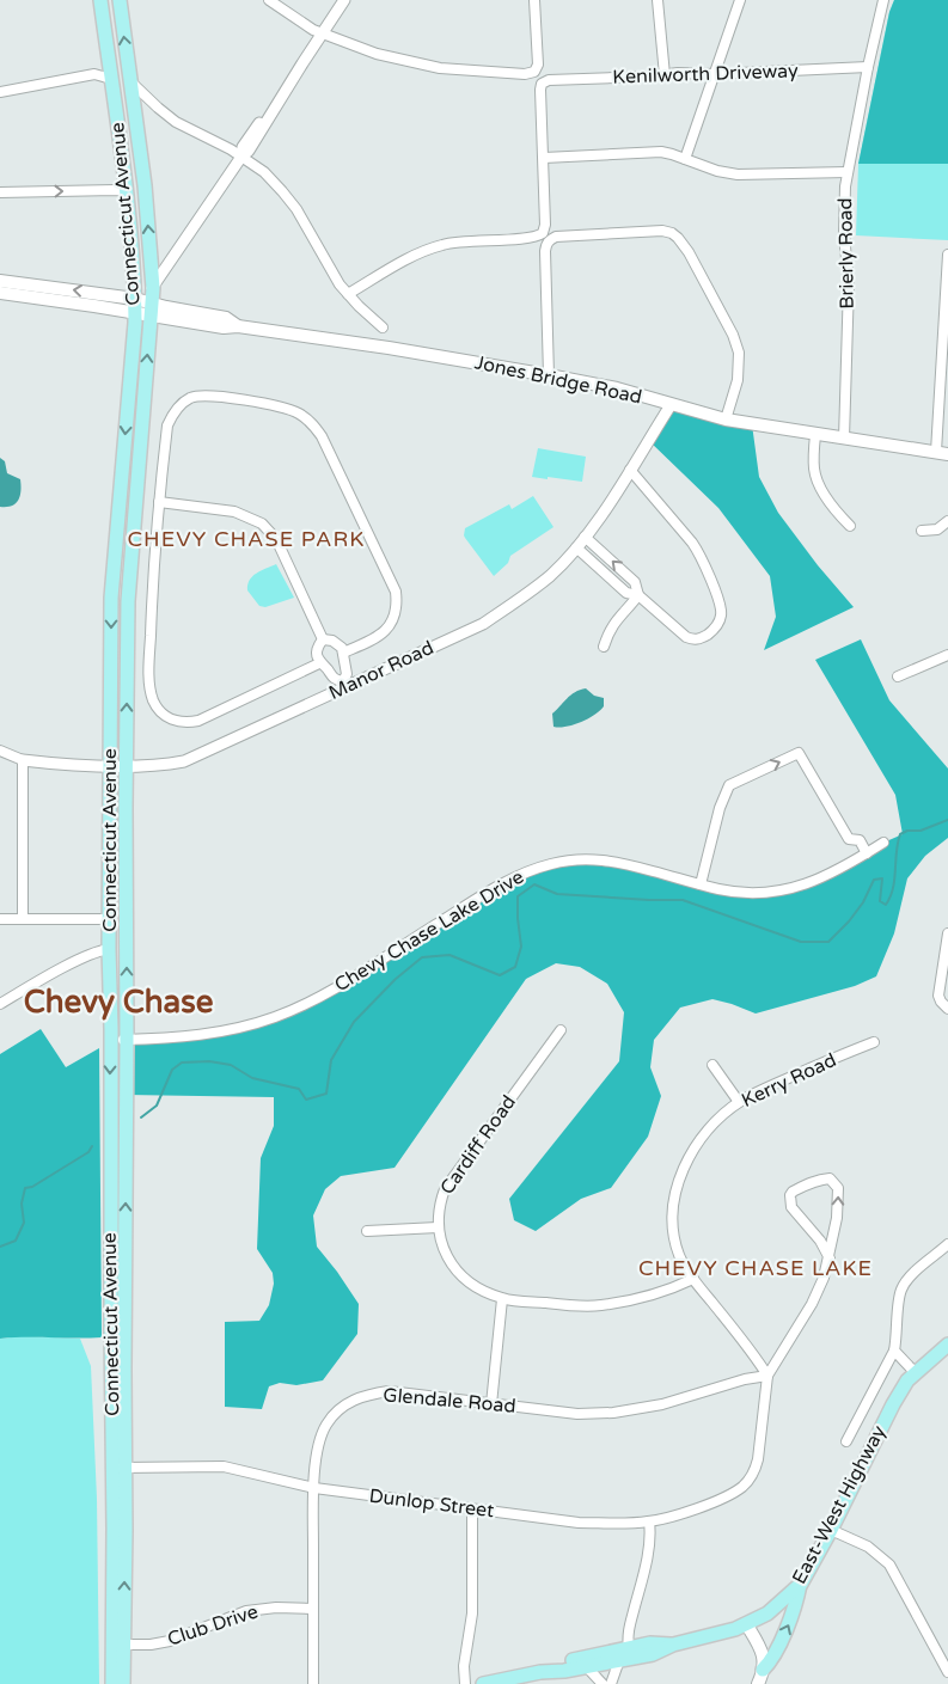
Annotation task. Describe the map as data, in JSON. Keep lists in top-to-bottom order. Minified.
{"streets":{"main road":["Connecticut Avenue","Jones Bridge Road","East-West Highway"],"street":["Kenilworth Driveway","Brierly Road","Manor Road","Chevy Chase Lake Drive","Kerry Road","Cardiff Road","Glendale Road","Dunlop Street","Club Drive"]},"crossings":[["Kenilworth Driveway","Brierly Road"],["Connecticut Avenue","Jones Bridge Road"],["Connecticut Avenue","Manor Road"],["Connecticut Avenue","Chevy Chase Lake Drive"],["Connecticut Avenue","Dunlop Street"],["Connecticut Avenue","Club Drive"],["Brierly Road","Jones Bridge Road"],["Jones Bridge Road","Manor Road"],["Kerry Road","Cardiff Road"],["Kerry Road","Glendale Road"],["Kerry Road","Dunlop Street"],["Glendale Road","Dunlop Street"],["Glendale Road","Club Drive"]],"districts":["CHEVY CHASE PARK","Chevy Chase","CHEVY CHASE LAKE"]}
